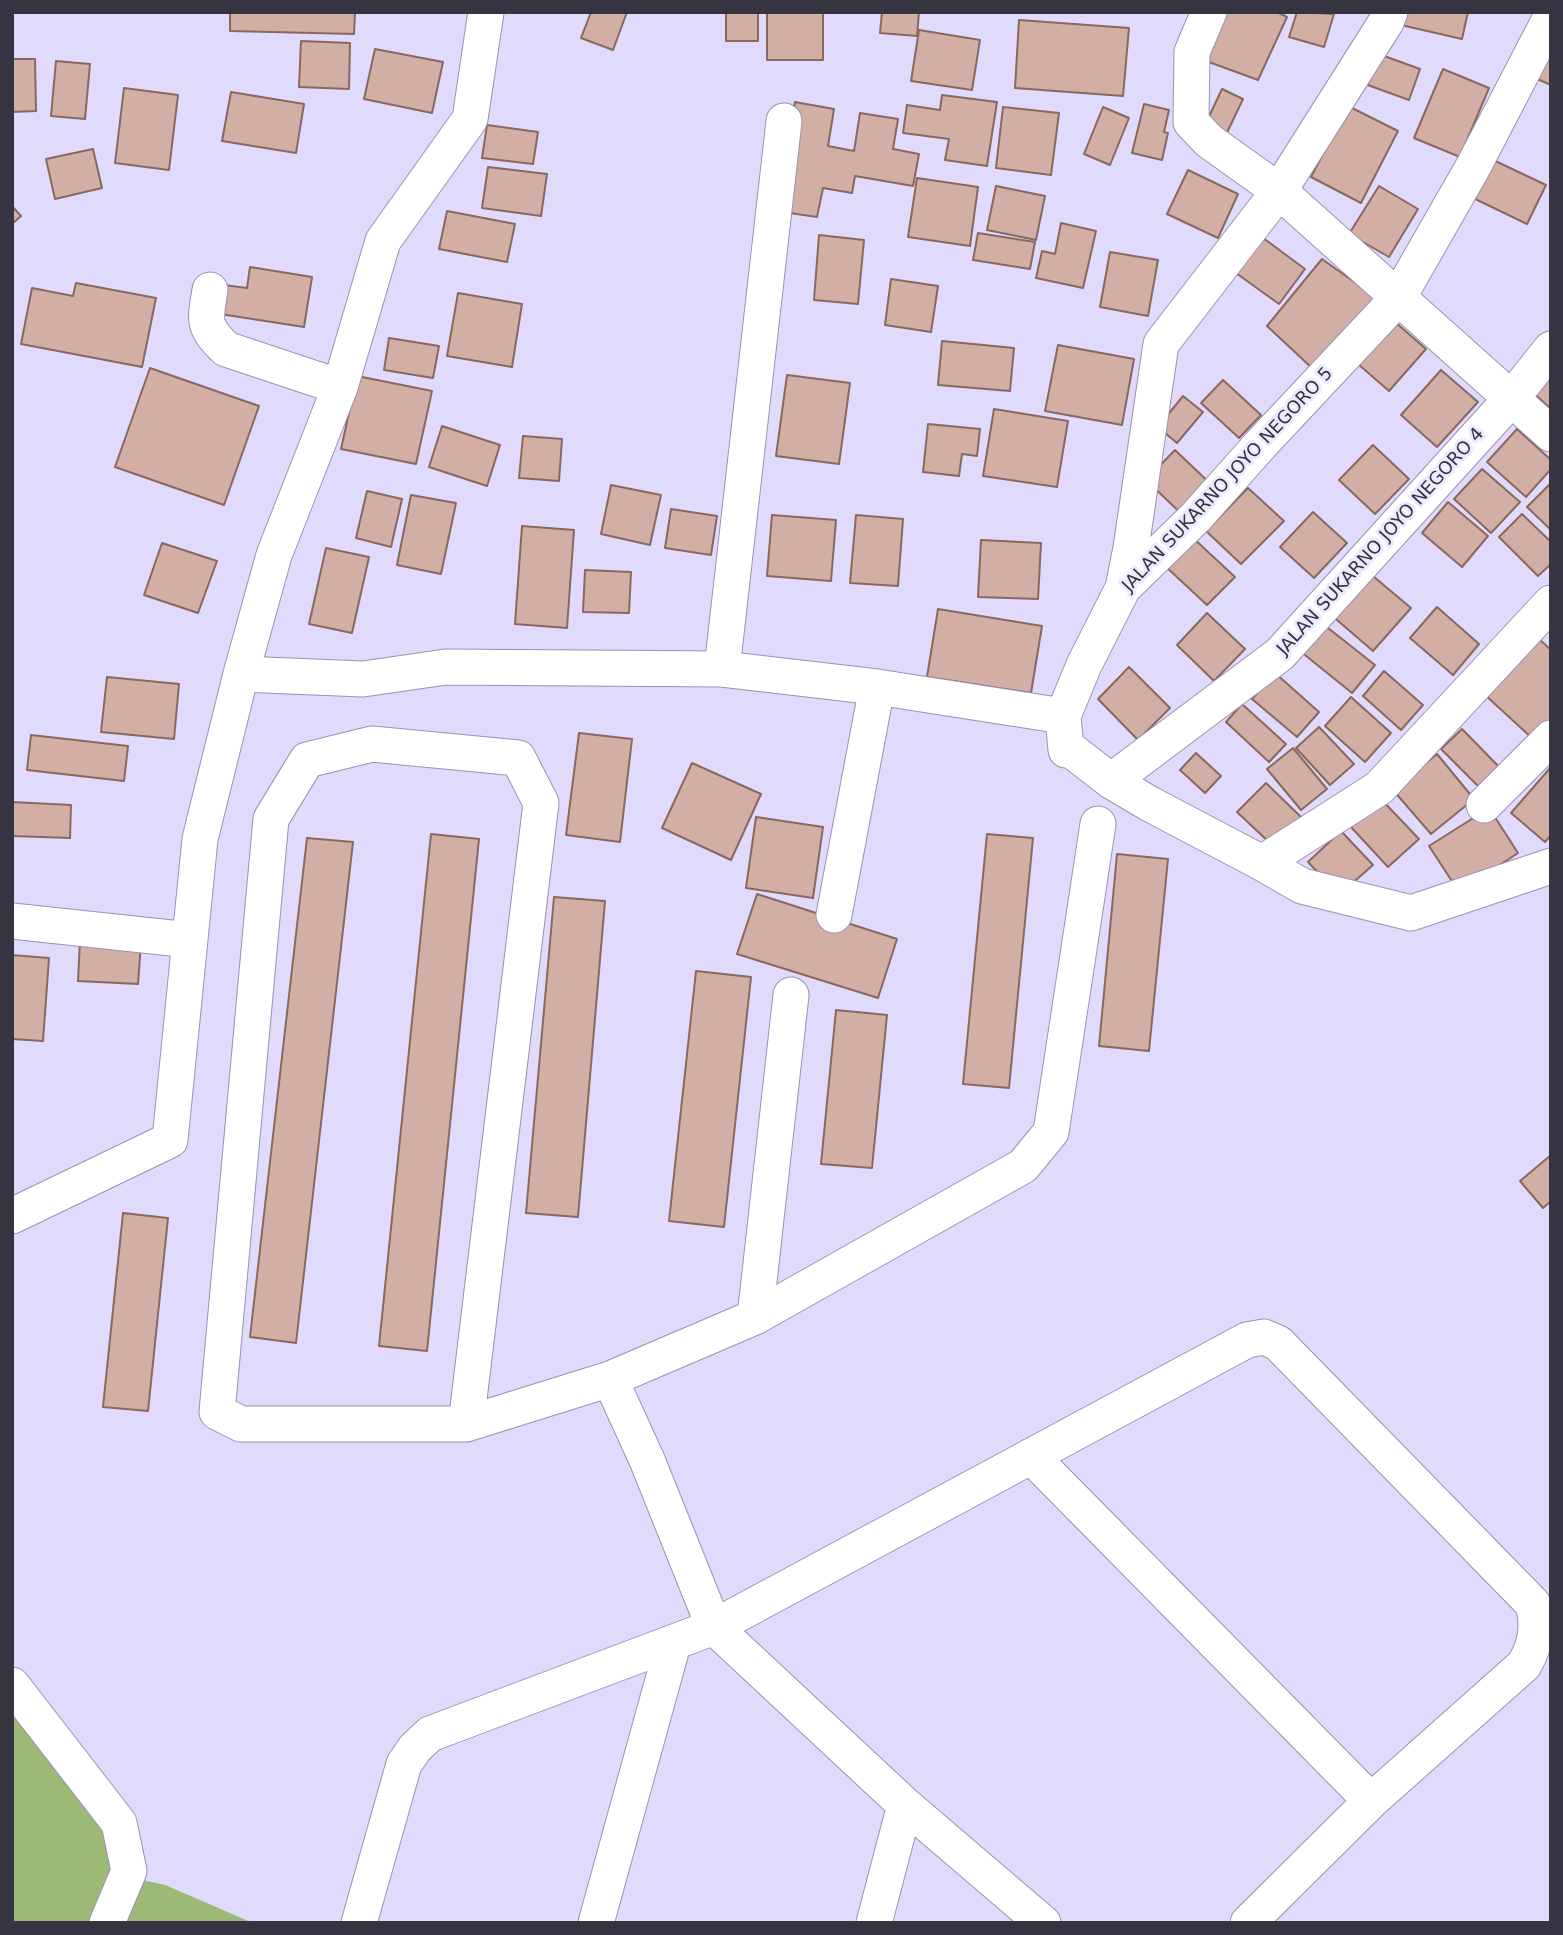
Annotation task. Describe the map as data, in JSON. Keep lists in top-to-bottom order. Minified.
{"streets":{"street":["JALAN SUKARNO JOYO NEGORO 5","JALAN SUKARNO JOYO NEGORO 4"]}}
